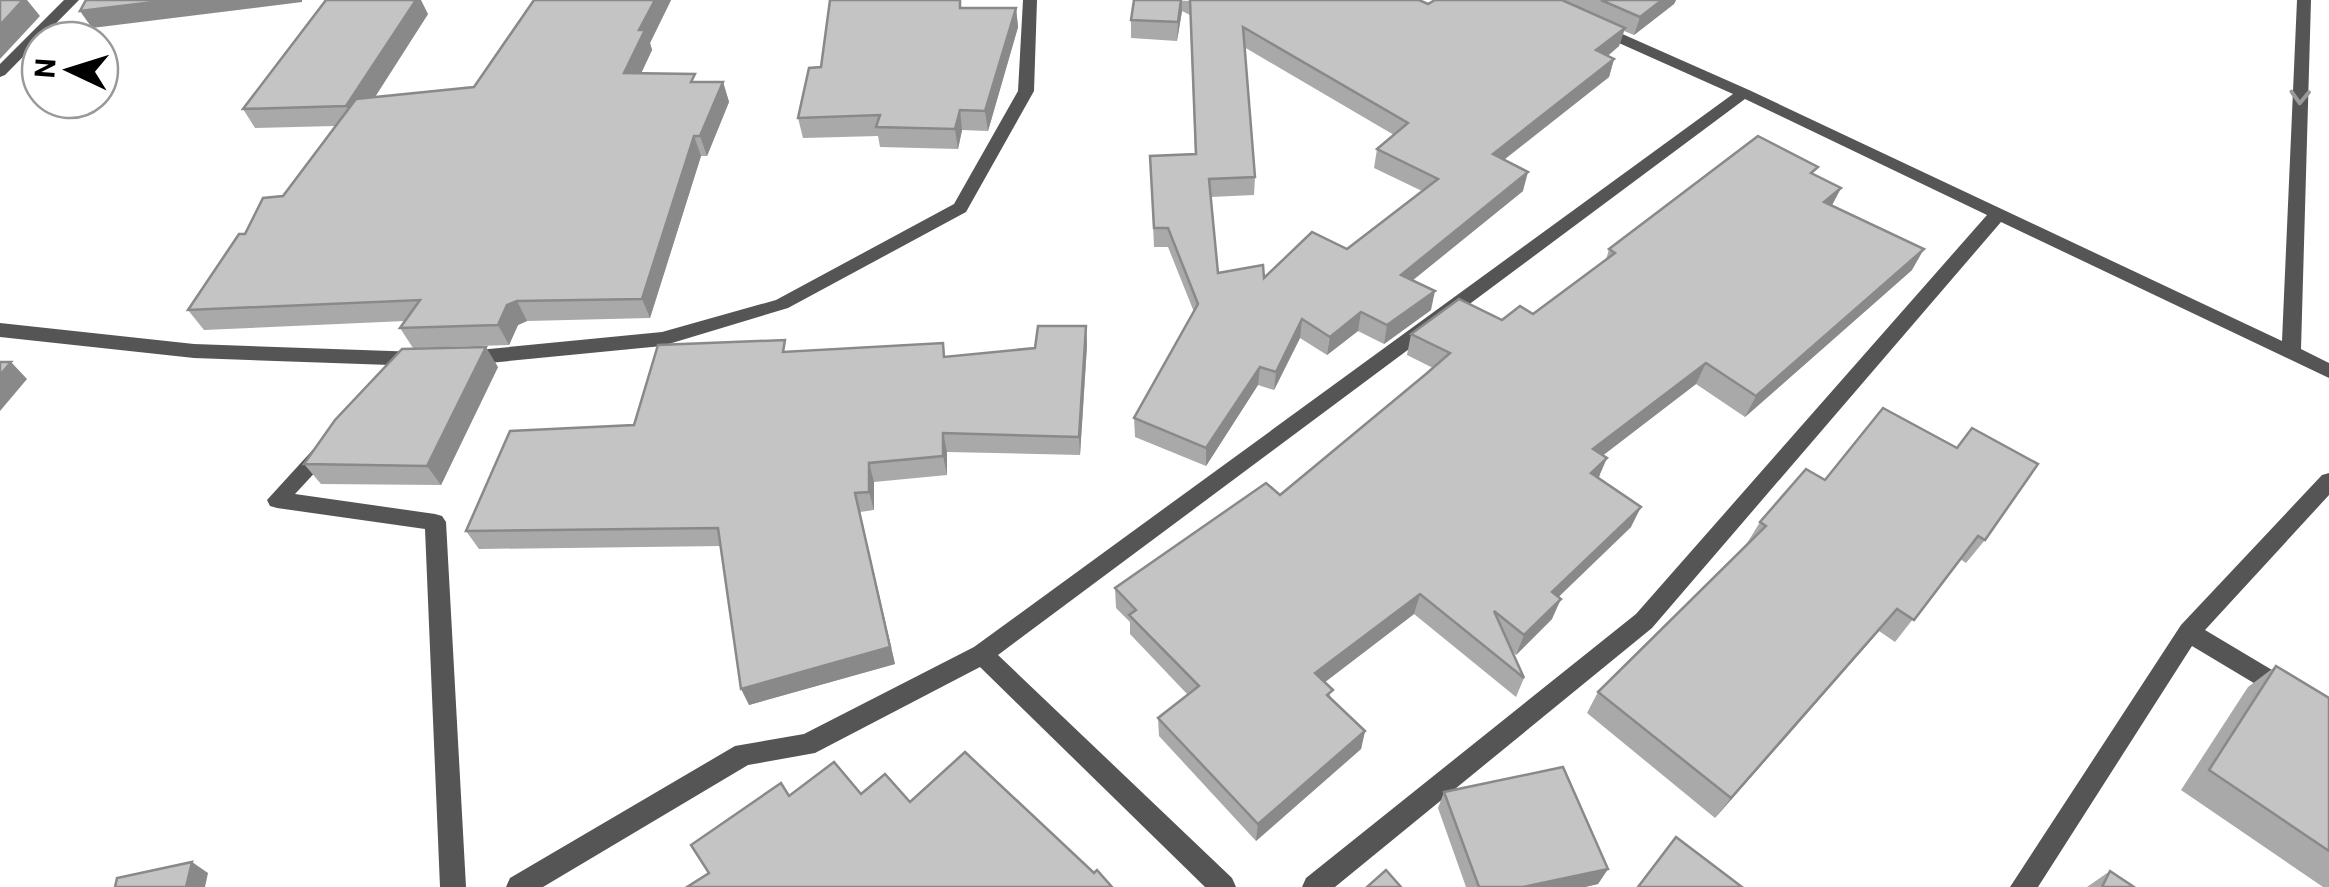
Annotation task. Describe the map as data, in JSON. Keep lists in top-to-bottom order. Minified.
{"north":"left"}
